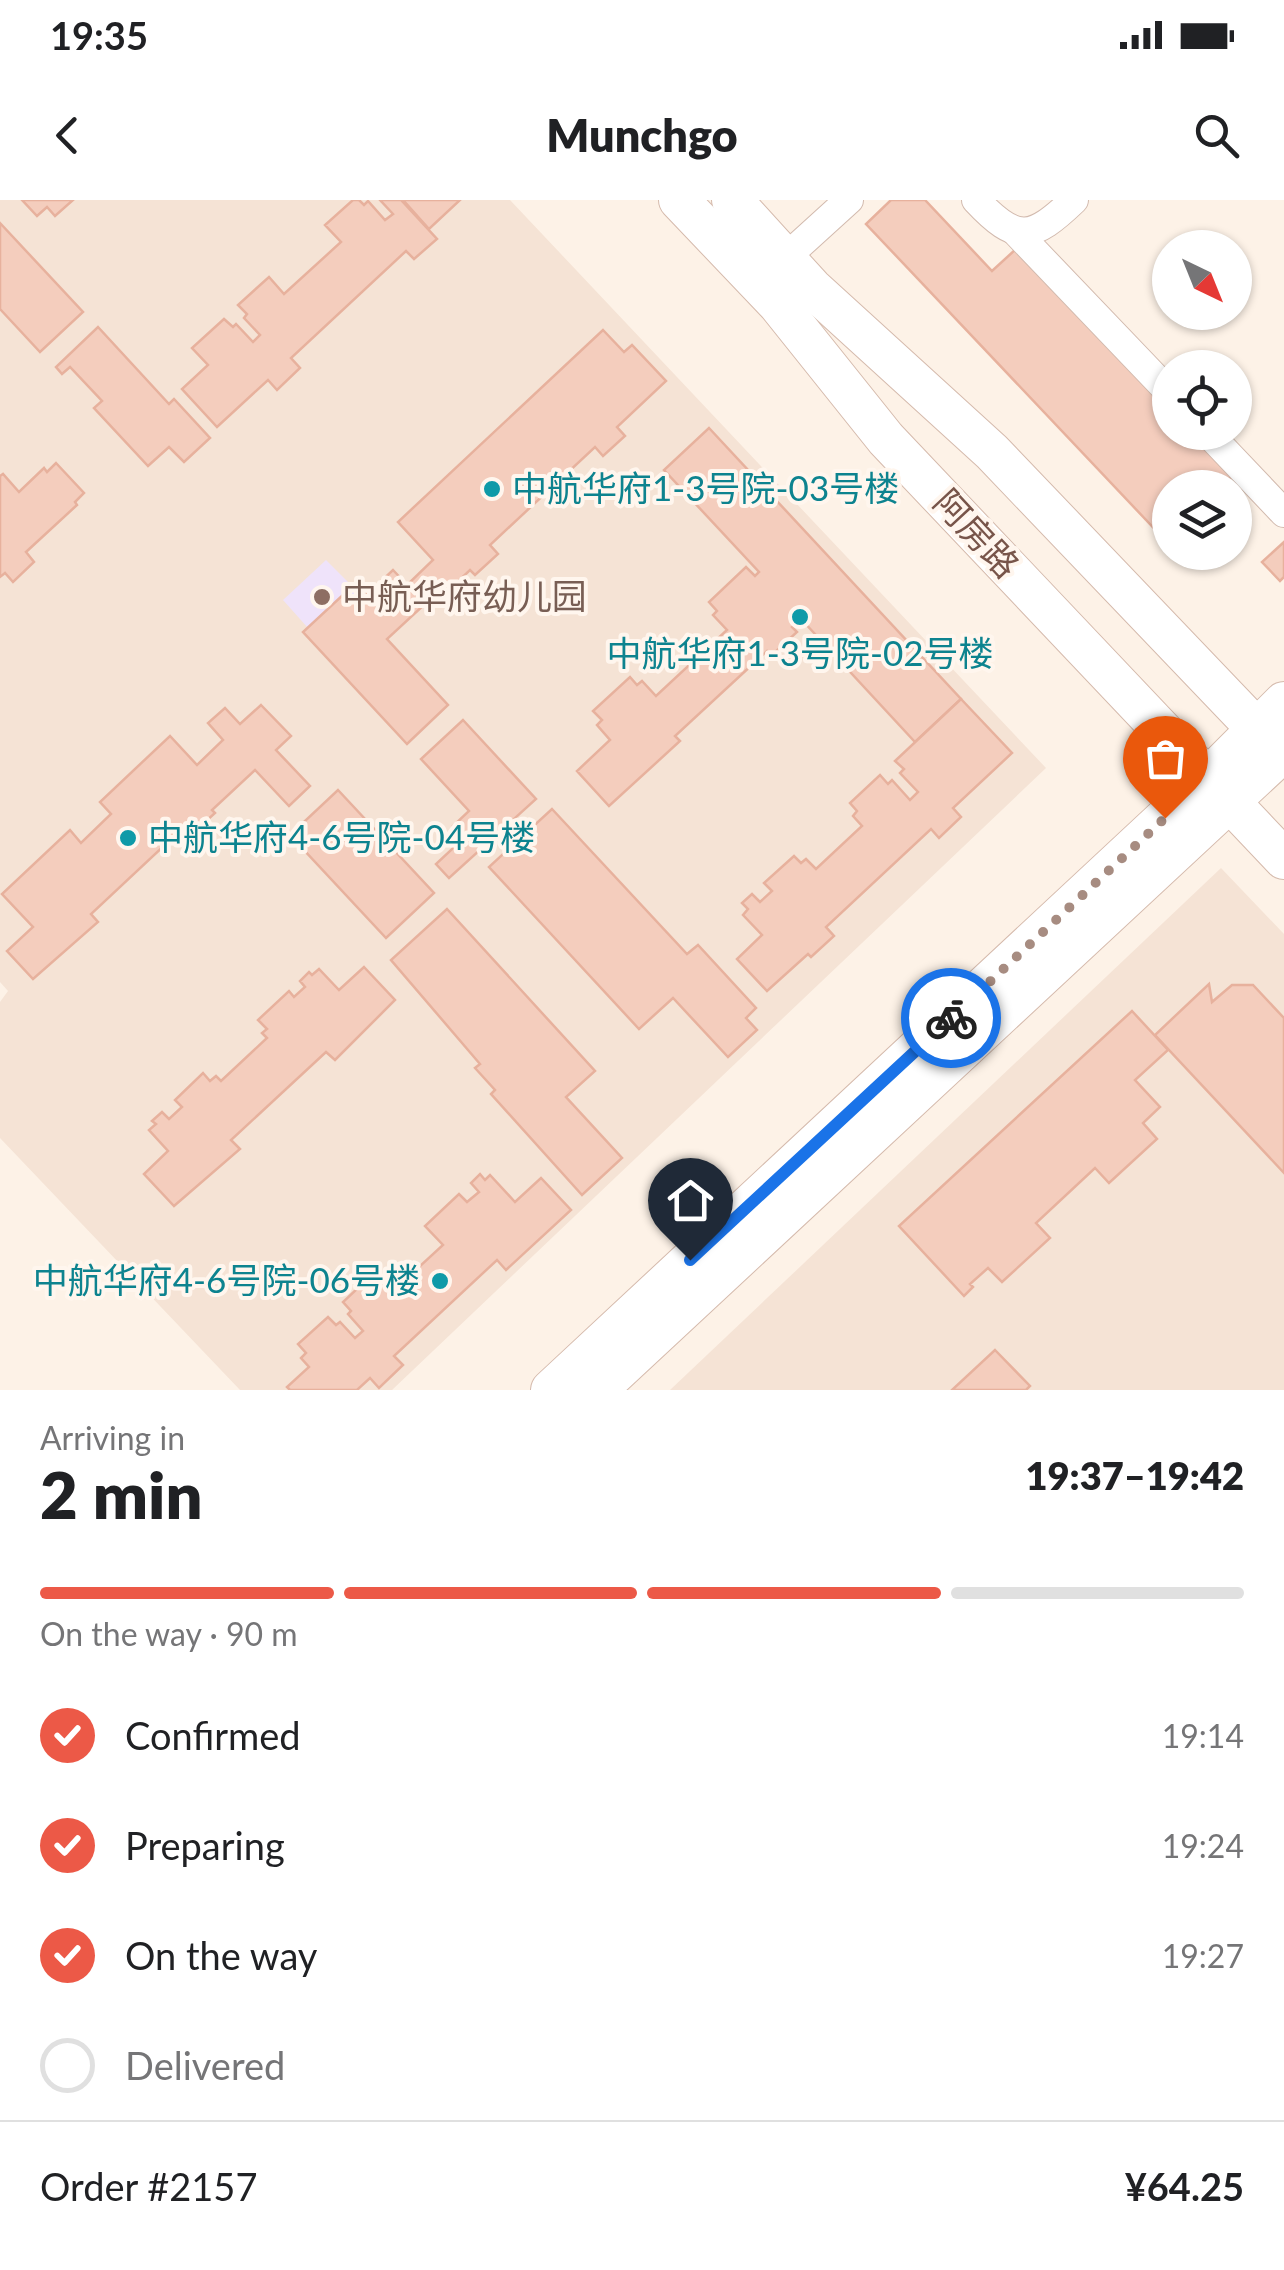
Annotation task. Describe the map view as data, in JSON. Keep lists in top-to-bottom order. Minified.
{"streets":{"main road":["阿房路"]},"places":["中航华府1-3号院-03号楼","中航华府幼儿园","中航华府1-3号院-02号楼","中航华府4-6号院-04号楼","中航华府4-6号院-06号楼"],"north":"bottom right","page":{"status":"19:35","header":"Munchgo","heading":["2 min","Arriving in","19:37–19:42"],"panel":["Order #2157","¥64.25"],"bar":"On the way · 90 m","list":[["Confirmed","19:14"],["Preparing","19:24"],["On the way","19:27"],"Delivered"]}}
